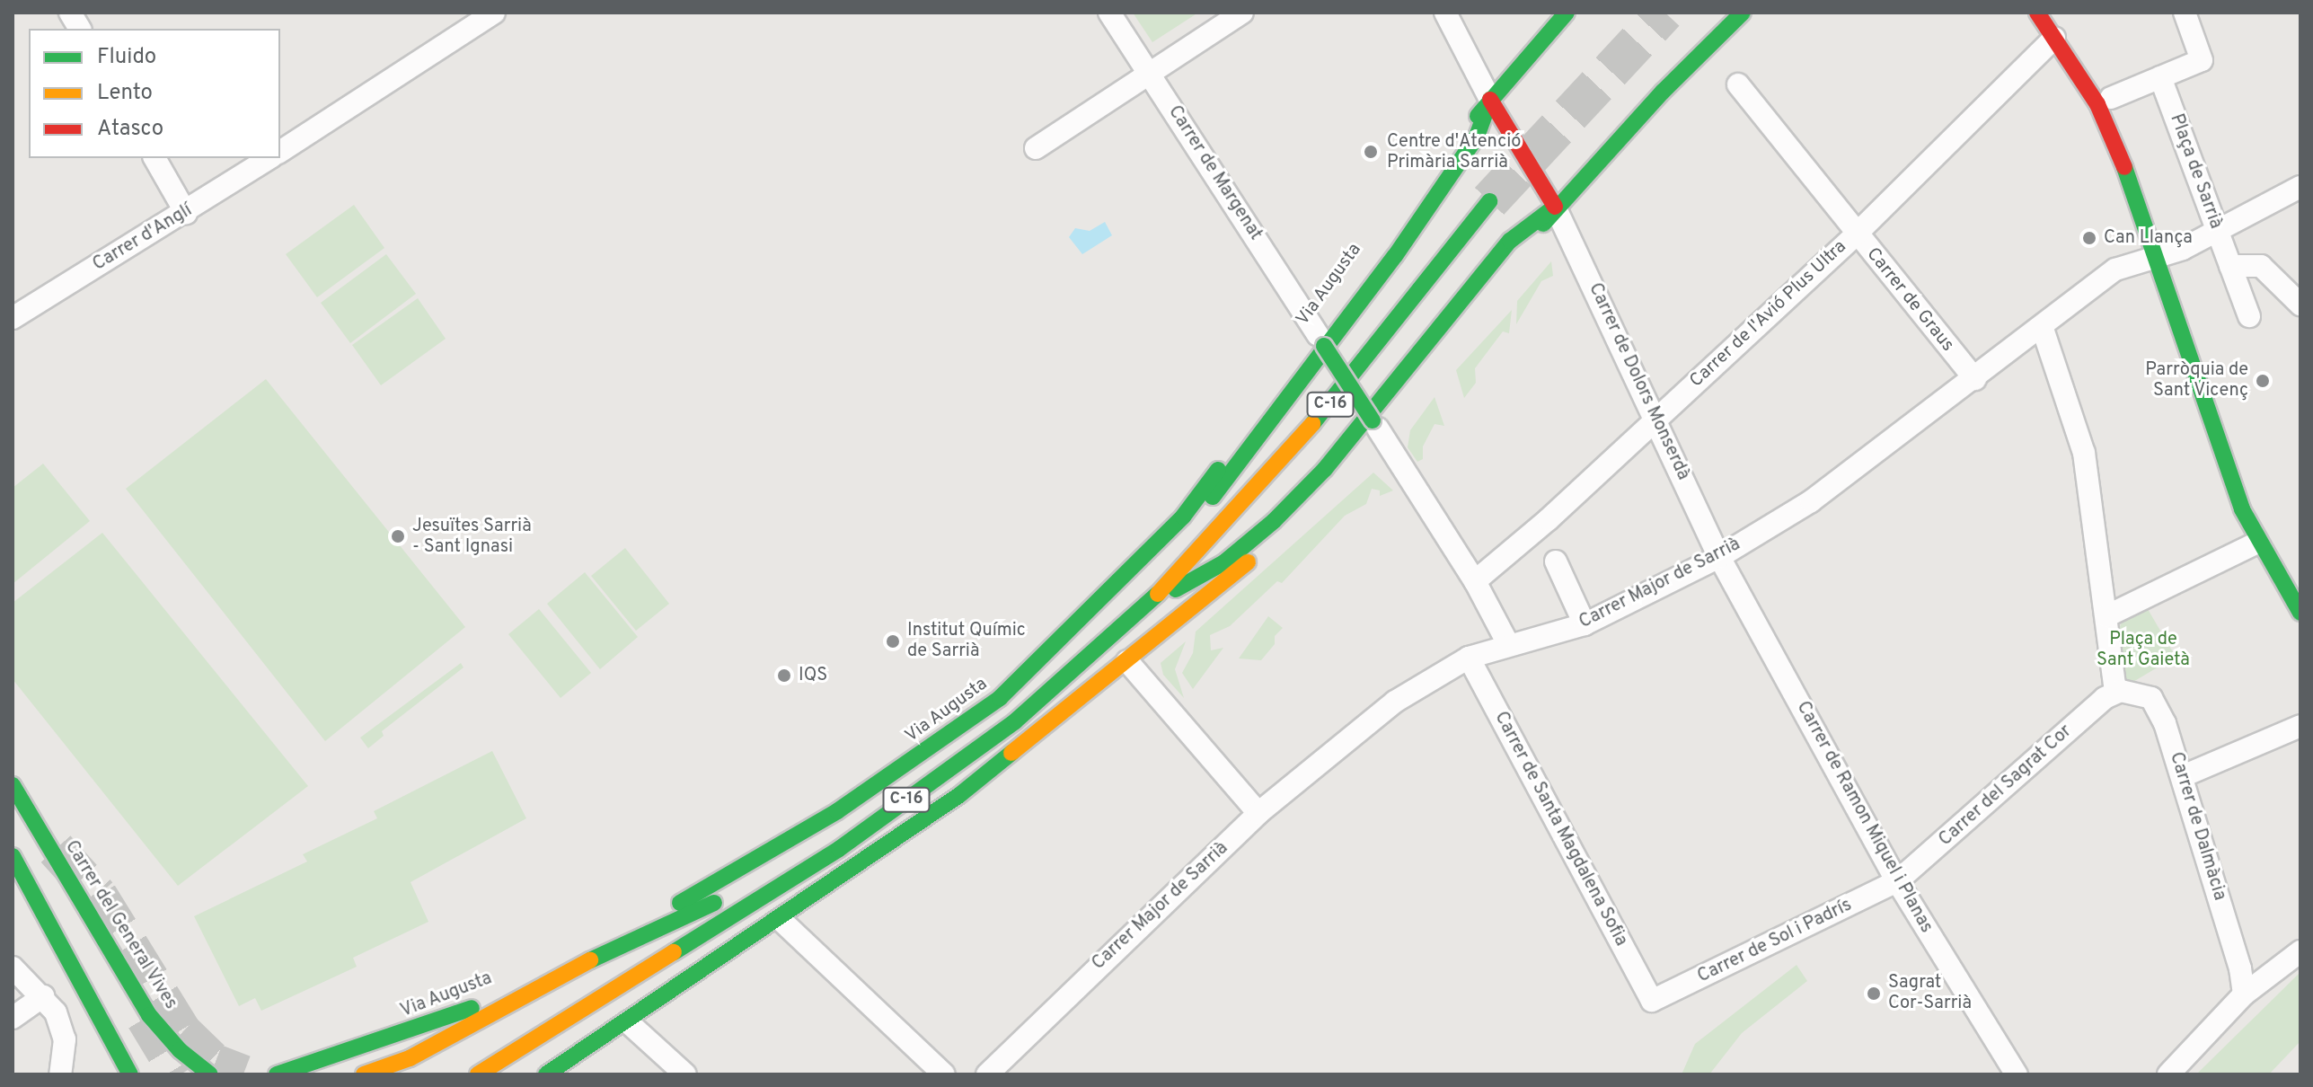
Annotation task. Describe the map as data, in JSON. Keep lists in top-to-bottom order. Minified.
{"streets":{"main road":["Via Augusta","C-16","Carrer del General Vives"],"street":["Plaça de Sarrià","Carrer de Margenat","Carrer d'Anglí","Carrer de Graus","Carrer de l'Avió Plus Ultra","Carrer de Dolors Monserdà","Carrer Major de Sarrià","Carrer del Sagrat Cor","Carrer de Ramon Miquel i Planas","Carrer de Dalmàcia","Carrer de Santa Magdalena Sofia","Carrer de Sol i Padrís"]},"crossings":[["Plaça de Sarrià","Carrer Major de Sarrià"],["Carrer de Margenat","Via Augusta"],["Carrer de Graus","Carrer de l'Avió Plus Ultra"],["Carrer de Graus","Carrer Major de Sarrià"],["Carrer de l'Avió Plus Ultra","Carrer de Dolors Monserdà"],["Carrer de Dolors Monserdà","Carrer Major de Sarrià"],["Carrer de Dolors Monserdà","Carrer de Ramon Miquel i Planas"],["Carrer Major de Sarrià","Carrer de Ramon Miquel i Planas"],["Carrer Major de Sarrià","Carrer de Santa Magdalena Sofia"],["Carrer del Sagrat Cor","Carrer de Ramon Miquel i Planas"],["Carrer del Sagrat Cor","Carrer de Dalmàcia"],["Carrer del Sagrat Cor","Carrer de Sol i Padrís"],["Carrer de Ramon Miquel i Planas","Carrer de Sol i Padrís"],["Carrer de Santa Magdalena Sofia","Carrer de Sol i Padrís"]],"parks":["Plaça de Sant Gaietà"],"places":["Centre d'Atenció Primària Sarrià","Can Llança","Parròquia de Sant Vicenç","Jesuïtes Sarrià - Sant Ignasi","Institut Químic de Sarrià","IQS","Sagrat Cor-Sarrià"],"legend":["Fluido","Lento","Atasco"]}
